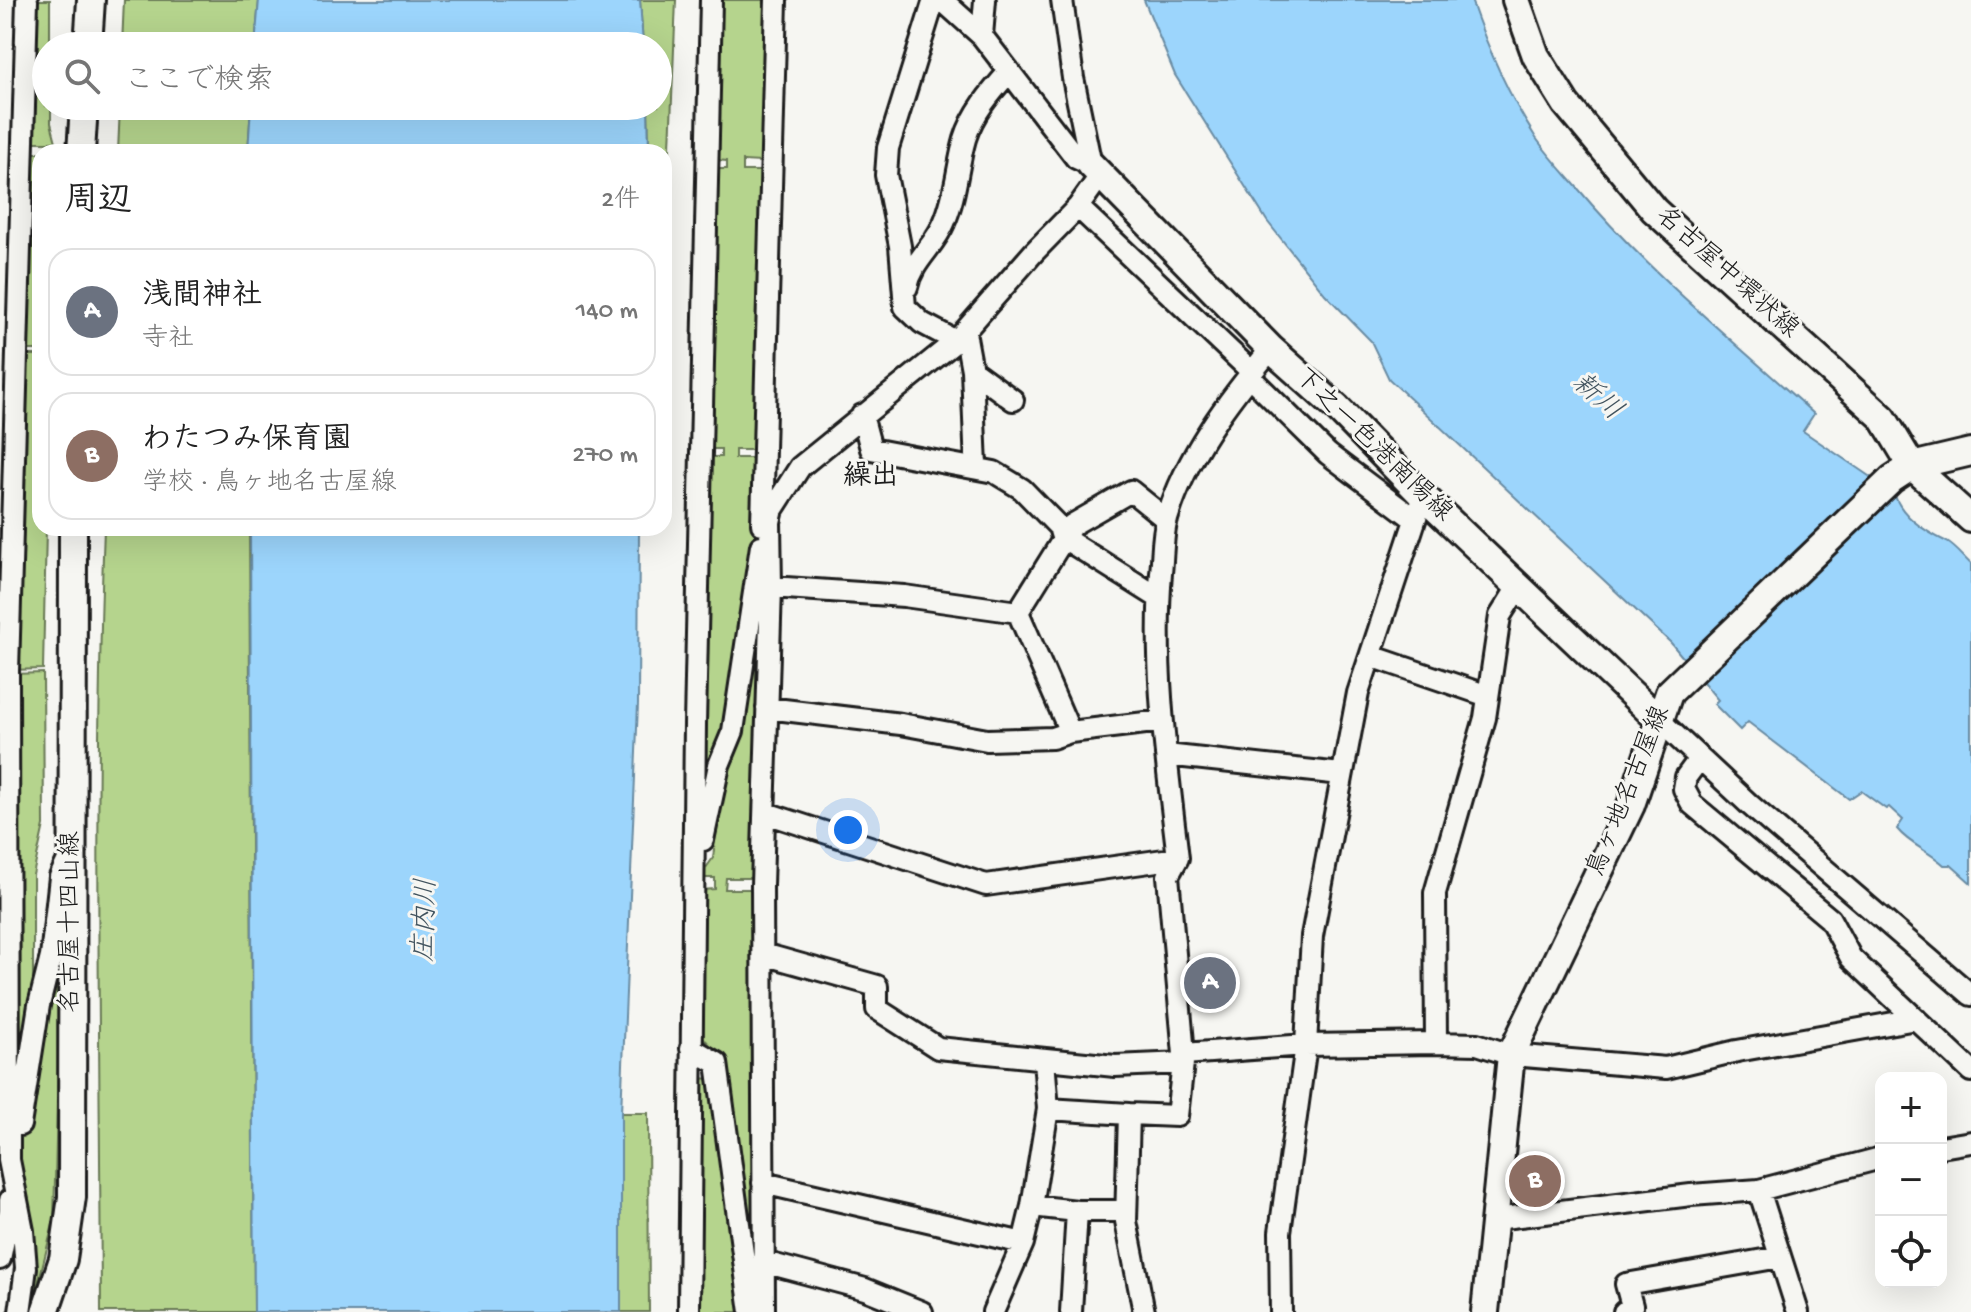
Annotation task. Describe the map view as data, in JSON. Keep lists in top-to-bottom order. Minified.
{"streets":{"main road":["名古屋中環状線","下之一色港南陽線","鳥ヶ地名古屋線","名古屋十四山線"]},"crossings":[["名古屋中環状線","鳥ヶ地名古屋線"],["下之一色港南陽線","鳥ヶ地名古屋線"]],"districts":["繰出"],"water":["新川","庄内川"],"page":{"search":"ここで検索","heading":["周辺","2件"],"list":[{"mark":"A","name":"浅間神社","note":"寺社","value":"140 m"},{"mark":"B","name":"わたつみ保育園","note":"学校 · 鳥ヶ地名古屋線","value":"270 m"}],"pins":["A","B"],"map_buttons":["+","−"]}}
